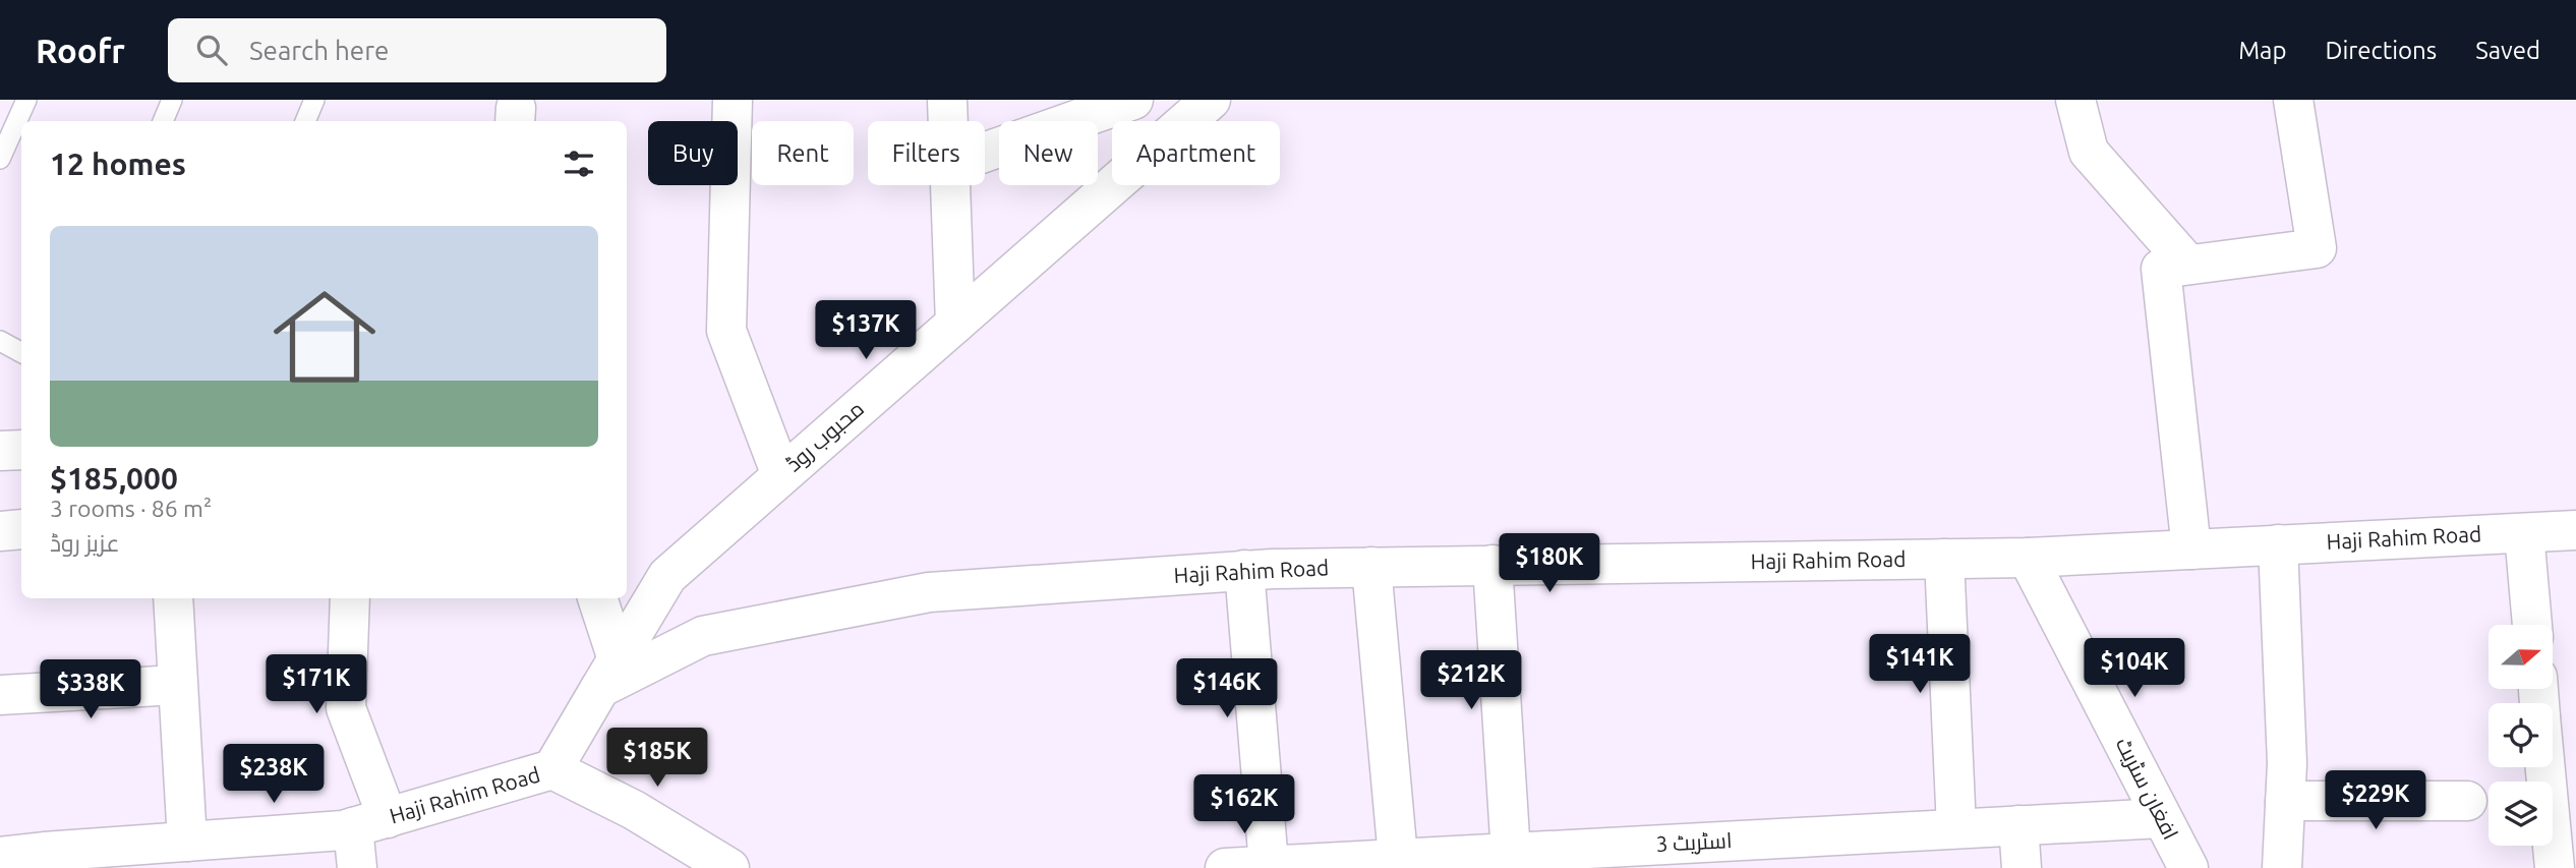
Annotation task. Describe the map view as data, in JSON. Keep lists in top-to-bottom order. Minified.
{"streets":{"street":["محبوب روڈ","Haji Rahim Road","افغان سٹریٹ","اسٹریٹ 3"]},"crossings":[["محبوب روڈ","Haji Rahim Road"],["Haji Rahim Road","افغان سٹریٹ"],["افغان سٹریٹ","اسٹریٹ 3"]],"north":"right","page":{"header":"Roofr","search":"Search here","nav":["Map","Directions","Saved"],"chip":["Buy","Rent","Filters","New","Apartment"],"heading":"12 homes","list":[{"name":"$185,000","note":"3 rooms · 86 m² · عزیز روڈ"}],"price":["$137K","$180K","$141K","$104K","$212K","$171K","$146K","$338K","$185K","$238K","$229K","$162K"]}}
